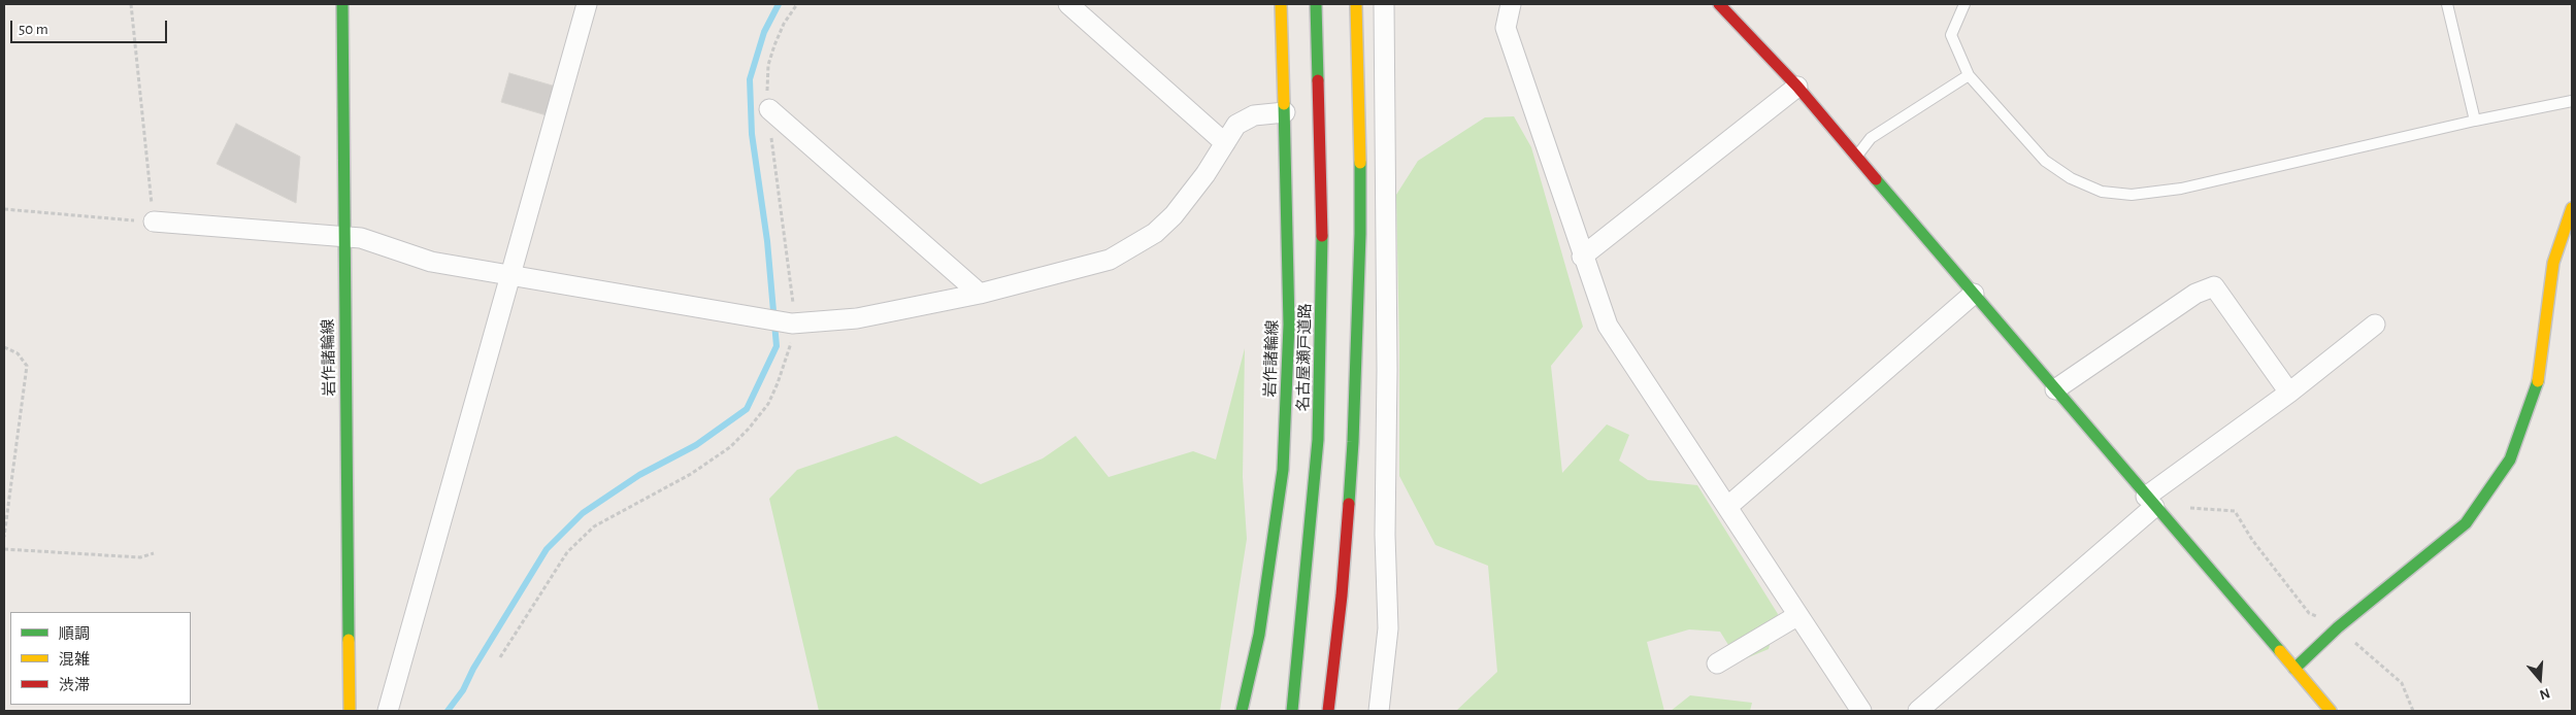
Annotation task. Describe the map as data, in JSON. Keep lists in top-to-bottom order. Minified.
{"streets":{"main road":["岩作諸輪線","名古屋瀬戸道路"]},"legend":["順調","混雑","渋滞"],"scale_bar":"50 m","north":"bottom"}
